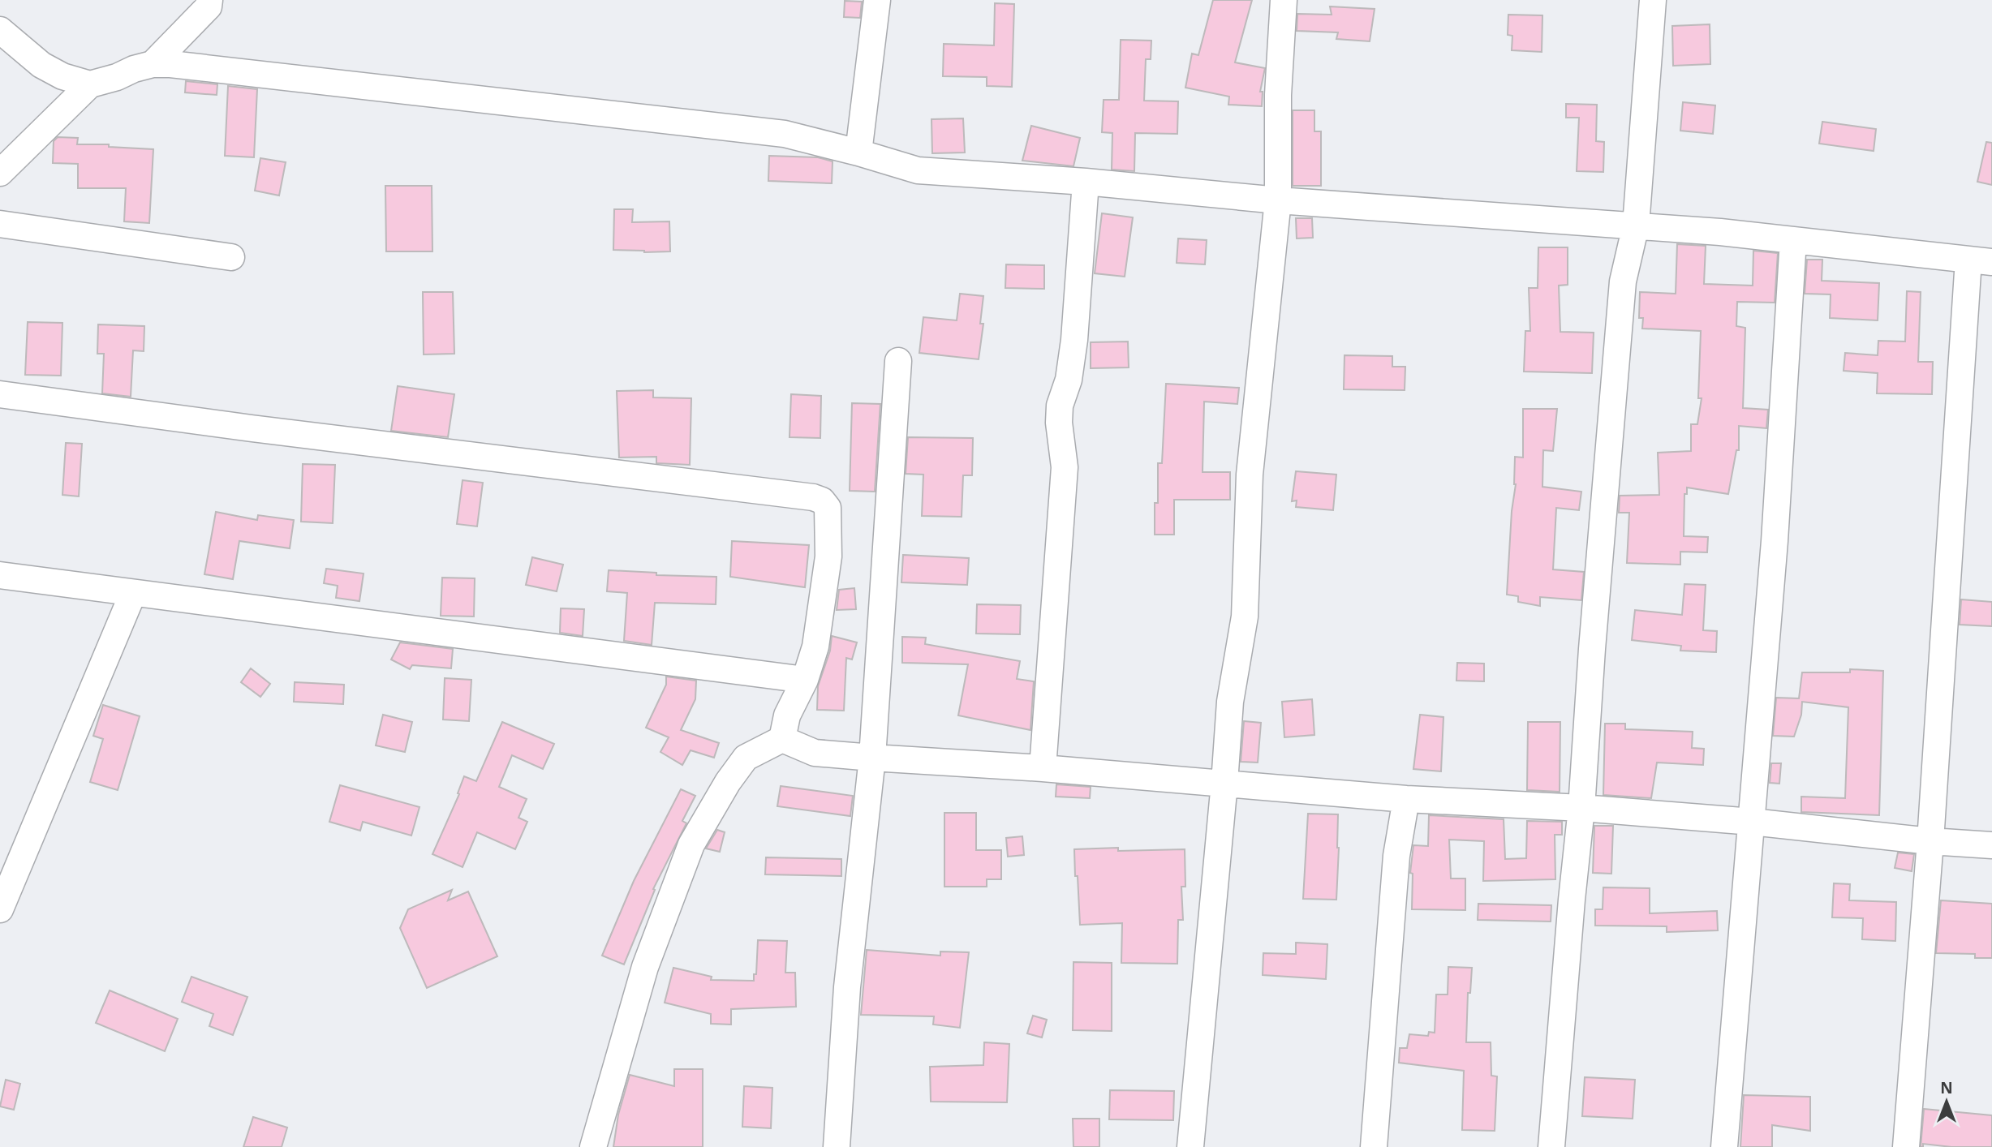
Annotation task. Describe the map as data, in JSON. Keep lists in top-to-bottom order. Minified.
{"north":"top"}
